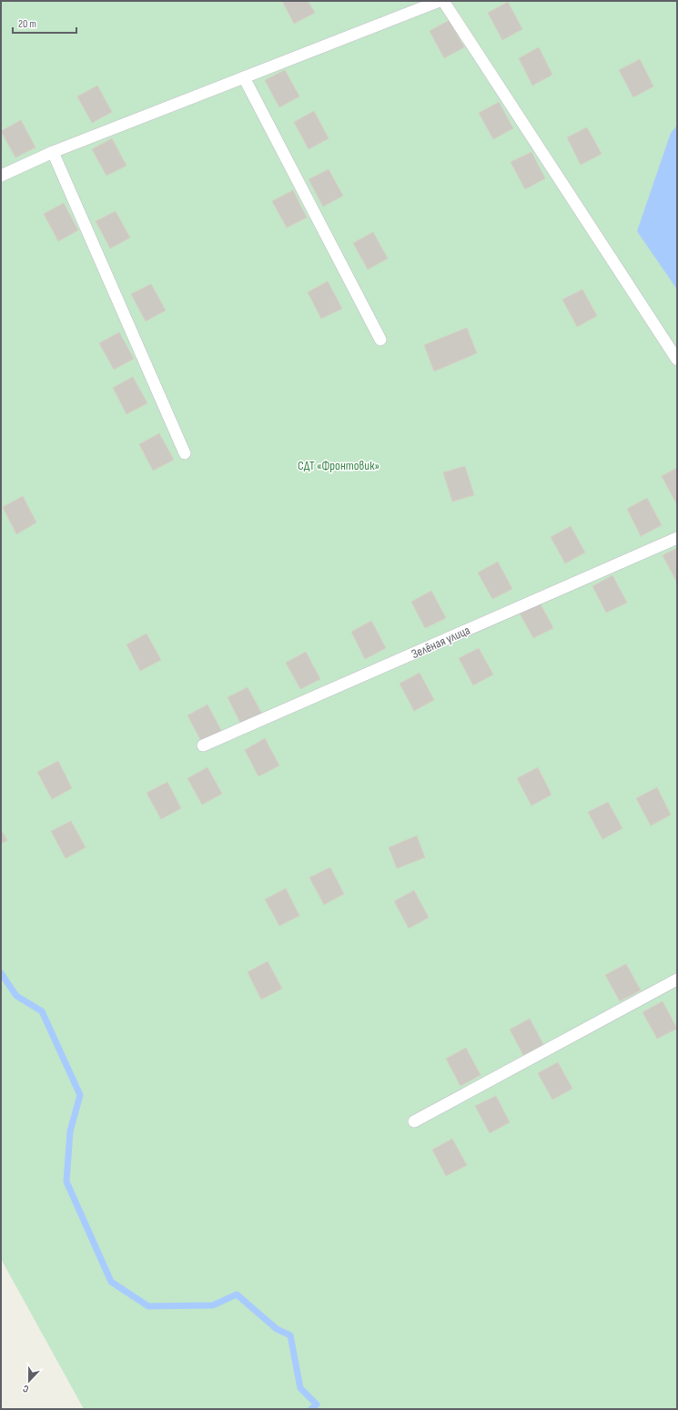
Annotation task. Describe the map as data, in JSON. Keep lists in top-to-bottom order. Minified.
{"streets":{"lane":["Зелёная улица"]},"parks":["СДТ «Фронтовик»"],"scale_bar":"20 m","north":"bottom"}
